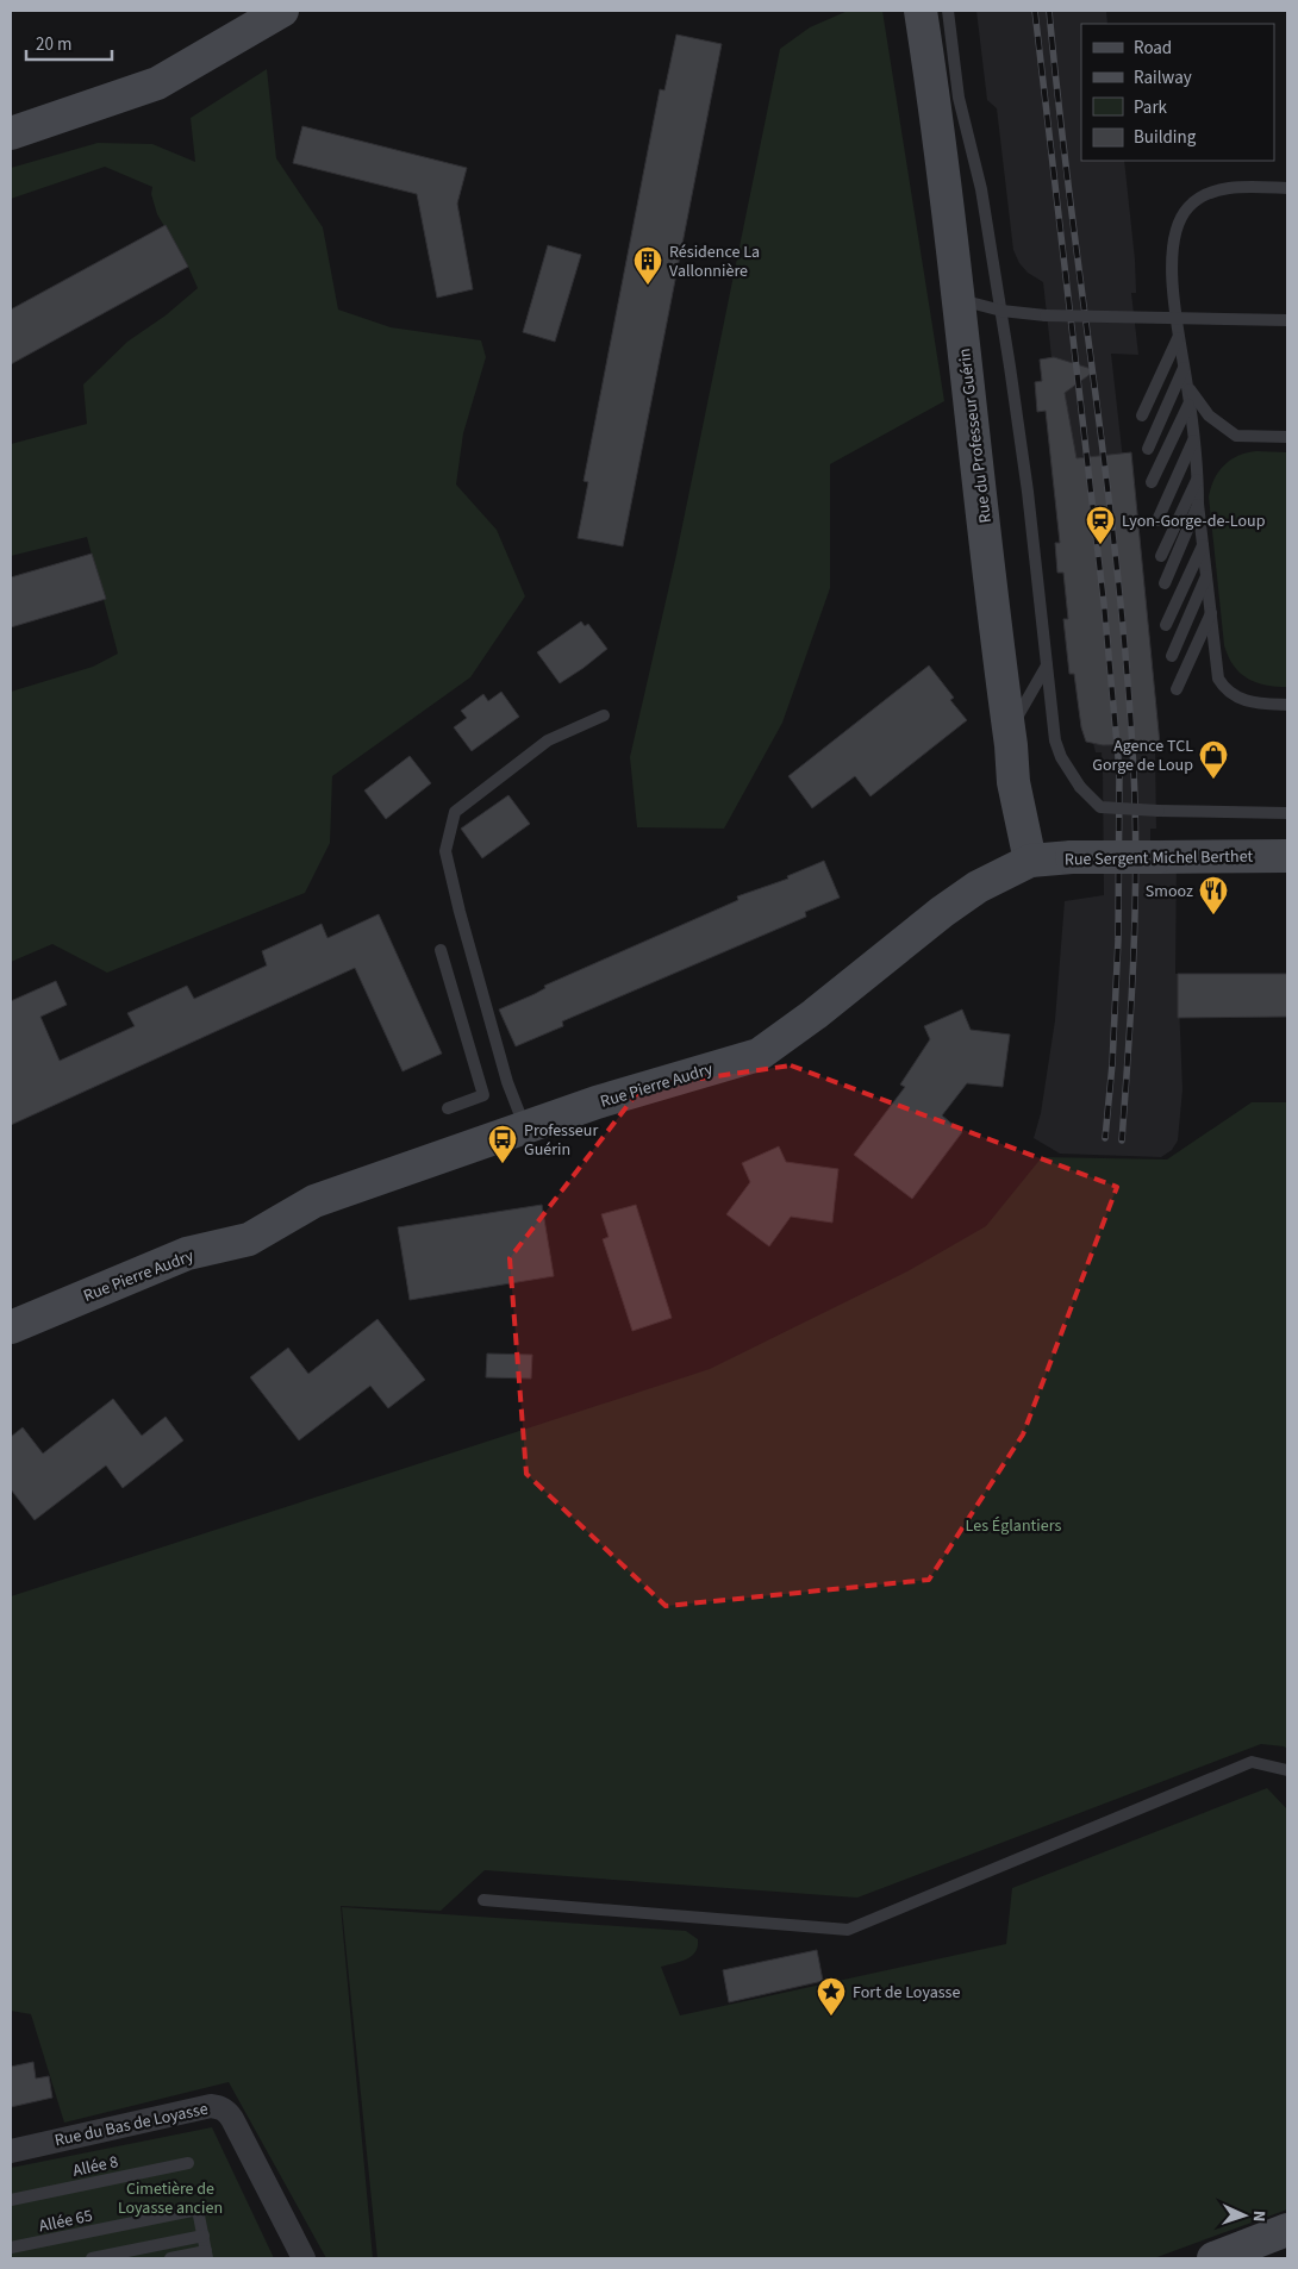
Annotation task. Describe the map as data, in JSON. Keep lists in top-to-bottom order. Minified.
{"streets":{"main road":["Rue du Professeur Guérin","Rue Sergent Michel Berthet","Rue Pierre Audry"],"street":["Rue du Bas de Loyasse"],"lane":["Allée 8","Allée 65"]},"crossings":[["Rue du Professeur Guérin","Rue Sergent Michel Berthet"],["Rue du Professeur Guérin","Rue Pierre Audry"],["Rue Sergent Michel Berthet","Rue Pierre Audry"]],"parks":["Les Églantiers","Cimetière de Loyasse ancien"],"places":{"building":["Résidence La Vallonnière"],"station":["Lyon-Gorge-de-Loup"],"shop":["Agence TCL Gorge de Loup"],"restaurant":["Smooz"],"bus stop":["Professeur Guérin"],"place":["Fort de Loyasse"]},"legend":["Road","Railway","Park","Building"],"scale_bar":"20 m","north":"right"}
